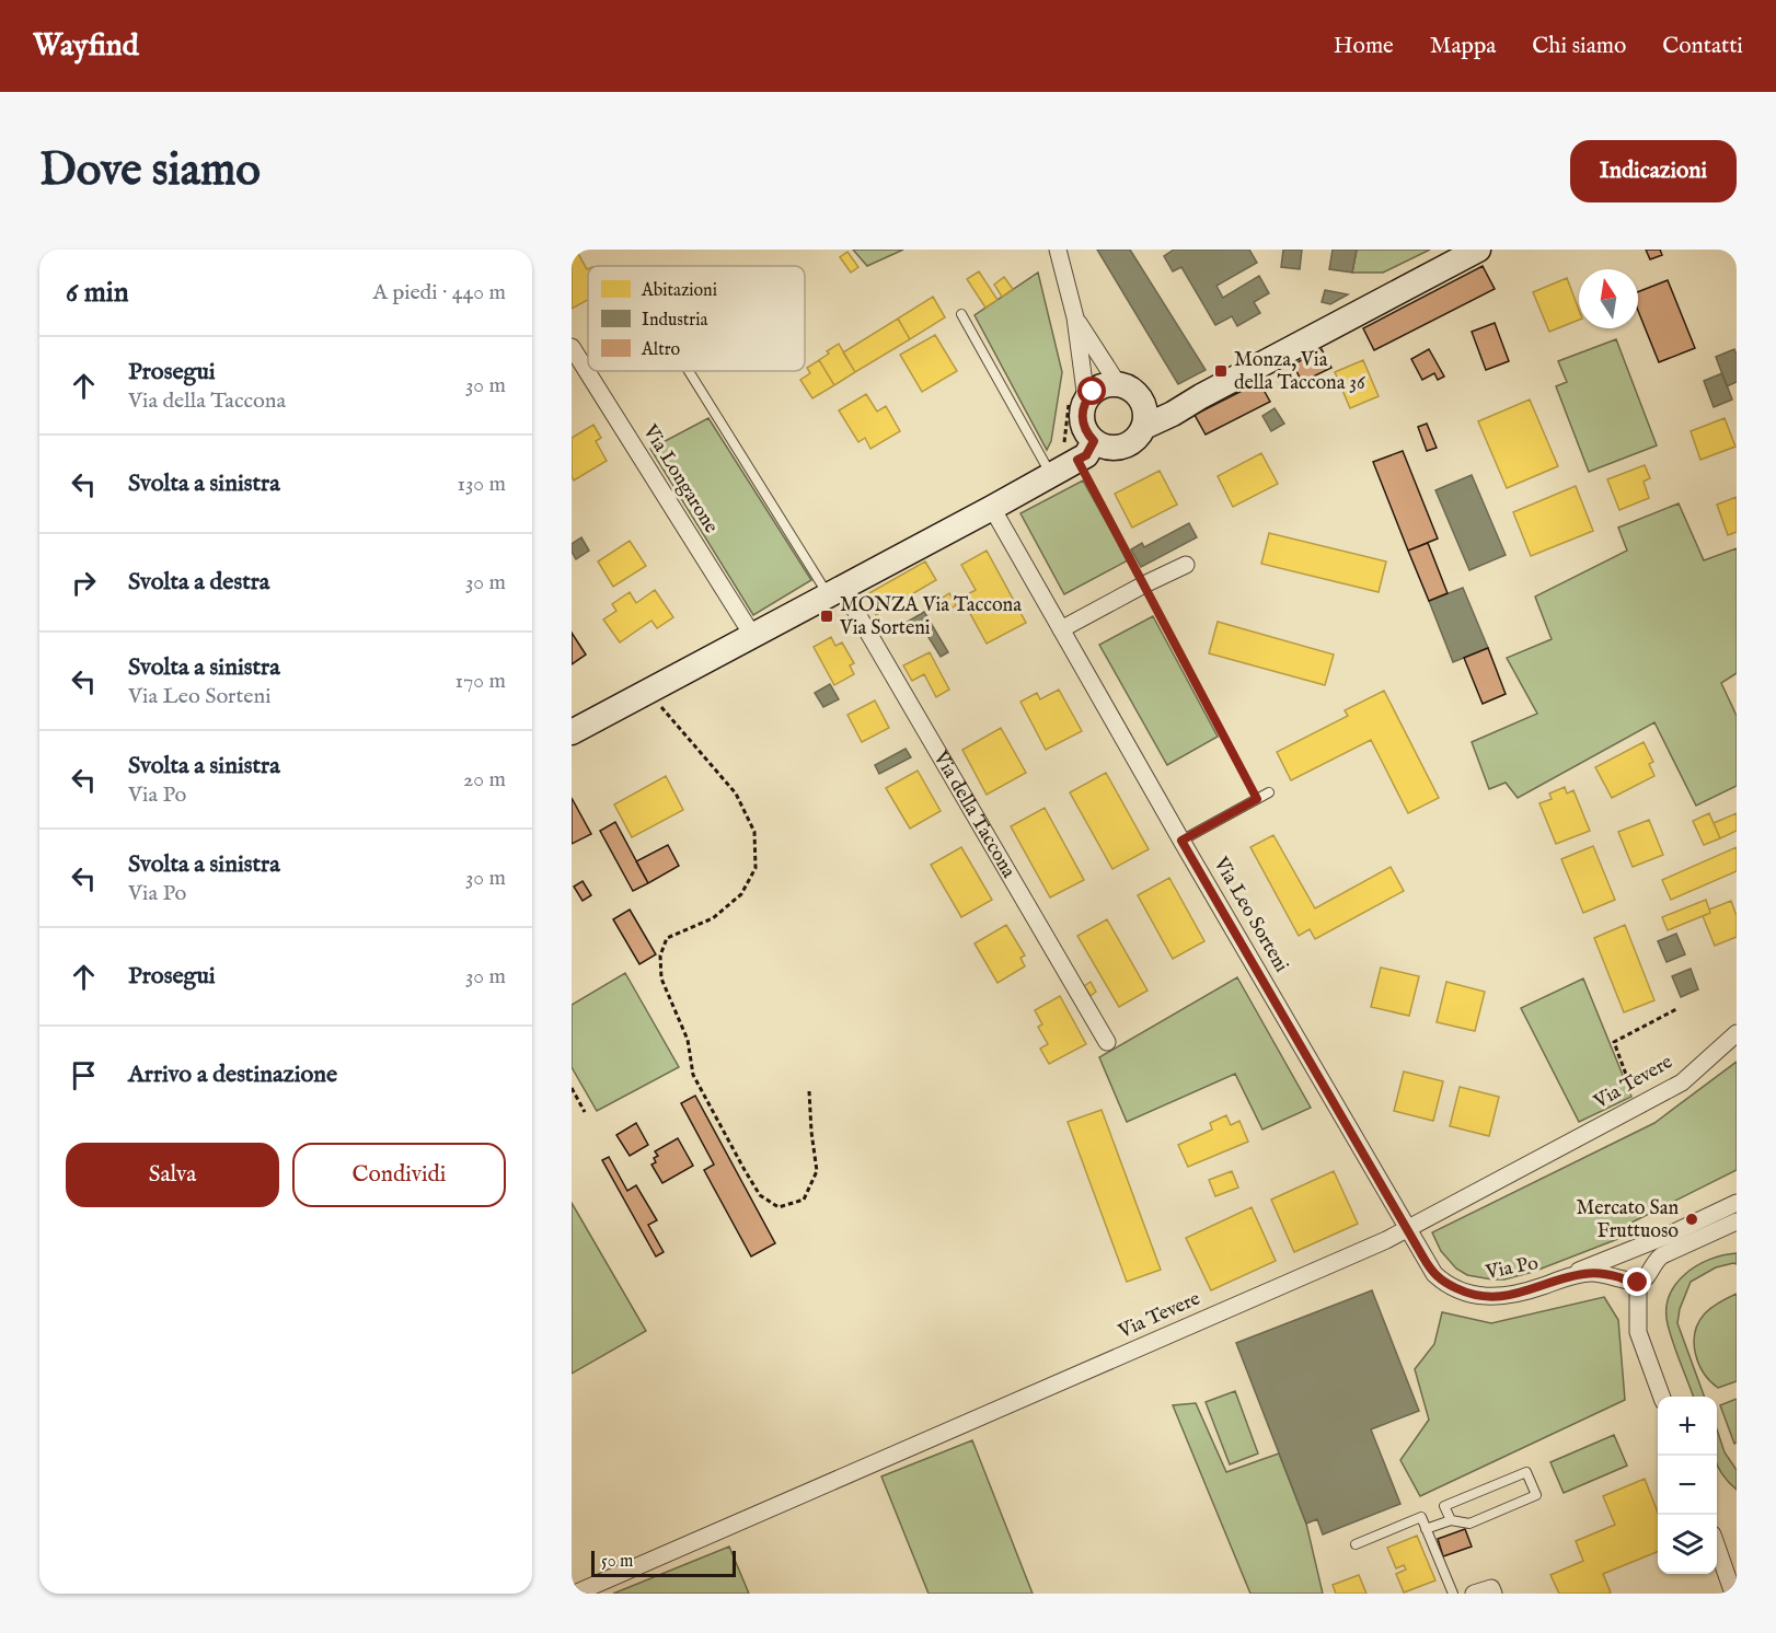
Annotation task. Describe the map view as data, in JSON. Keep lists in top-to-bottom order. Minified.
{"streets":{"street":["Via Longarone","Via della Taccona","Via Leo Sorteni","Via Tevere","Via Po"]},"crossings":[["Via Leo Sorteni","Via Tevere"],["Via Leo Sorteni","Via Po"]],"places":{"transit":["Monza, Via della Taccona 36","MONZA Via Taccona Via Sorteni"],"other":["Mercato San Fruttuoso"]},"legend":["Abitazioni","Industria","Altro"],"scale_bar":"50 m","north":"top","page":{"header":"Wayfind","nav":["Home","Mappa","Chi siamo","Contatti"],"buttons":["Indicazioni",["Salva","Condividi"]],"title":"Dove siamo","heading":["6 min","A piedi · 440 m"],"list":[["Prosegui","Via della Taccona","30 m"],["Svolta a sinistra","130 m"],["Svolta a destra","30 m"],["Svolta a sinistra","Via Leo Sorteni","170 m"],["Svolta a sinistra","Via Po","20 m"],["Svolta a sinistra","Via Po","30 m"],["Prosegui","30 m"],"Arrivo a destinazione"],"map_buttons":["+","−"],"scale":"50 m"}}
